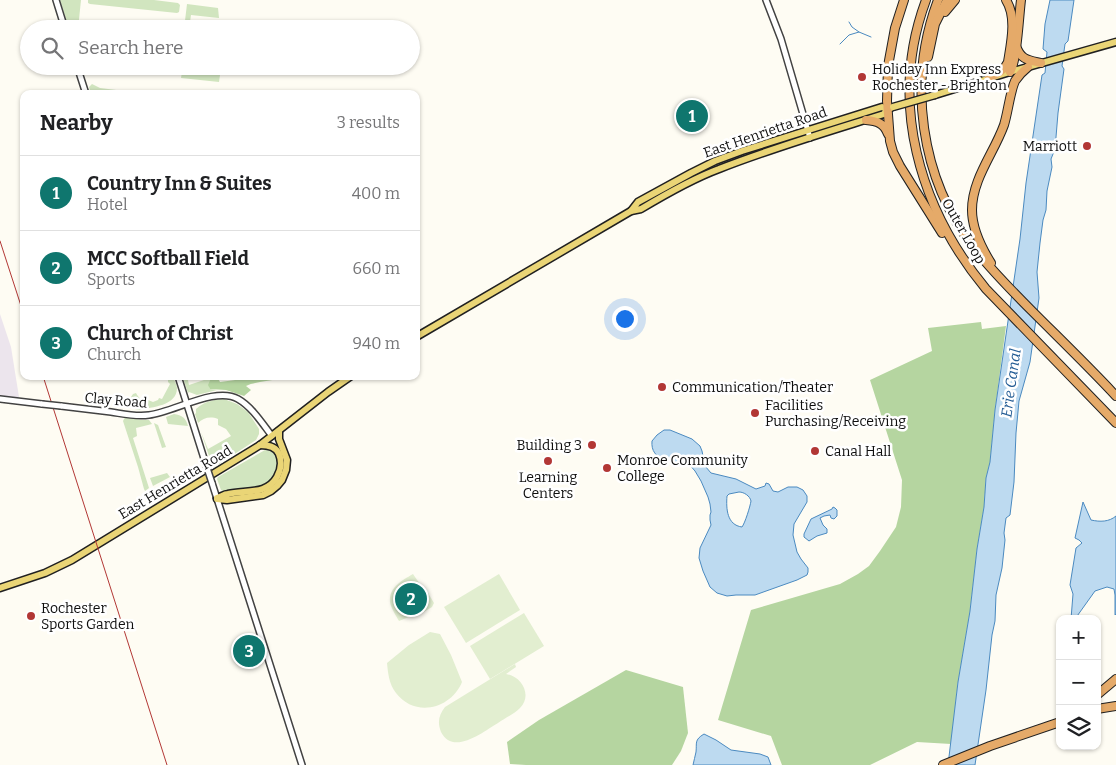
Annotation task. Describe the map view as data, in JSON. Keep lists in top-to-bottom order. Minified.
{"streets":{"highway":["Outer Loop"],"main road":["East Henrietta Road"],"street":["Clay Road"]},"crossings":[["East Henrietta Road","Clay Road"]],"water":["Erie Canal"],"places":["Holiday Inn Express Rochester - Brighton","Marriott","Communication/Theater","Facilities Purchasing/Receiving","Building 3","Canal Hall","Learning Centers","Monroe Community College","Rochester Sports Garden"],"page":{"search":"Search here","heading":["Nearby","3 results"],"pins":["1","2","3"],"list":[{"mark":"1","name":"Country Inn & Suites","note":"Hotel","value":"400 m"},{"mark":"2","name":"MCC Softball Field","note":"Sports","value":"660 m"},{"mark":"3","name":"Church of Christ","note":"Church","value":"940 m"}],"map_buttons":["+","−"]}}
